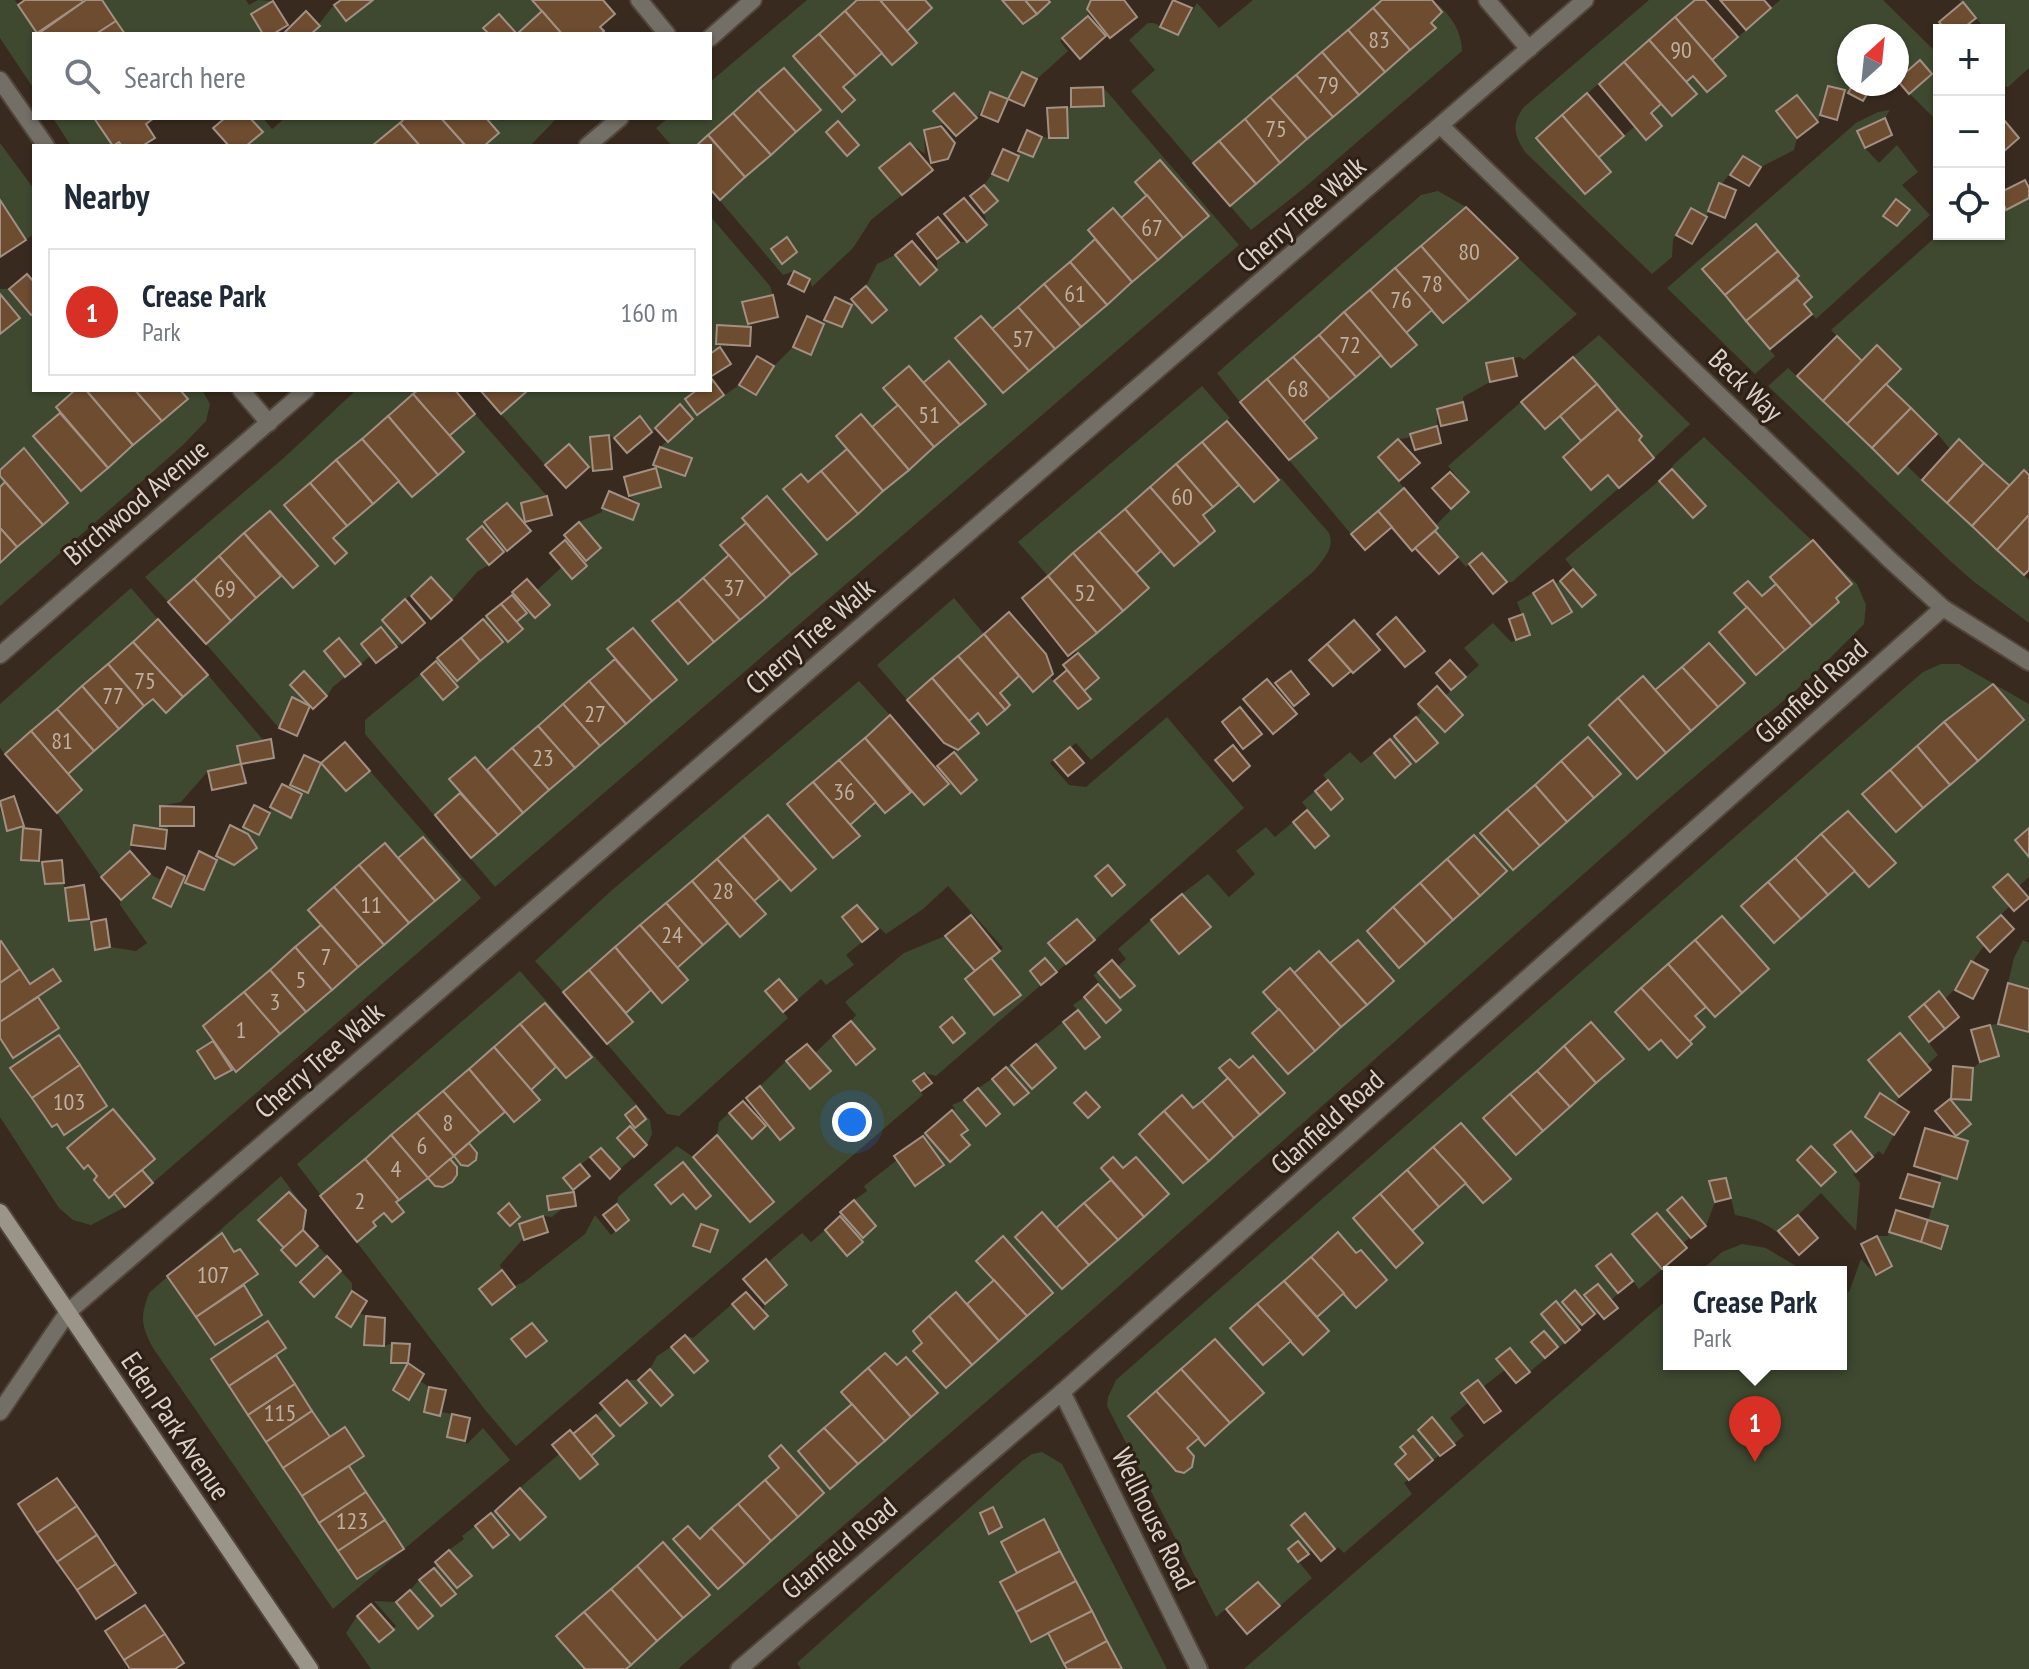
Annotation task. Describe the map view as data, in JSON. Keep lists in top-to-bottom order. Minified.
{"streets":{"street":["Cherry Tree Walk","Beck Way","Birchwood Avenue","Glanfield Road","Eden Park Avenue","Wellhouse Road"]},"crossings":[["Cherry Tree Walk","Beck Way"],["Cherry Tree Walk","Eden Park Avenue"],["Beck Way","Glanfield Road"],["Glanfield Road","Wellhouse Road"]],"house_numbers":["83","90","79","75","67","80","78","61","76","57","72","68","51","60","37","69","52","75","77","27","81","23","36","28","11","24","7","5","3","1","103","8","6","4","2","107","115","123"],"north":"top right","page":{"map_buttons":["+","−"],"search":"Search here","heading":"Nearby","list":[{"mark":"1","name":"Crease Park","note":"Park","value":"160 m"}],"popup":["Crease Park","Park"],"pins":"1"}}
